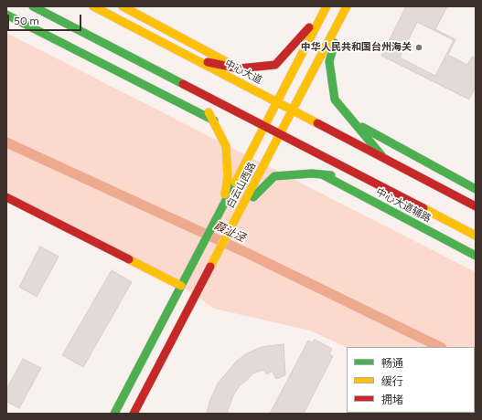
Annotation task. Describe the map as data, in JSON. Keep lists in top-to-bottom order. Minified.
{"streets":{"main road":["中心大道","白云山西路","中心大道辅路"]},"crossings":[["中心大道","白云山西路"]],"water":["葭沚泾"],"places":["中华人民共和国台州海关"],"legend":["畅通","缓行","拥堵"],"scale_bar":"50 m"}
